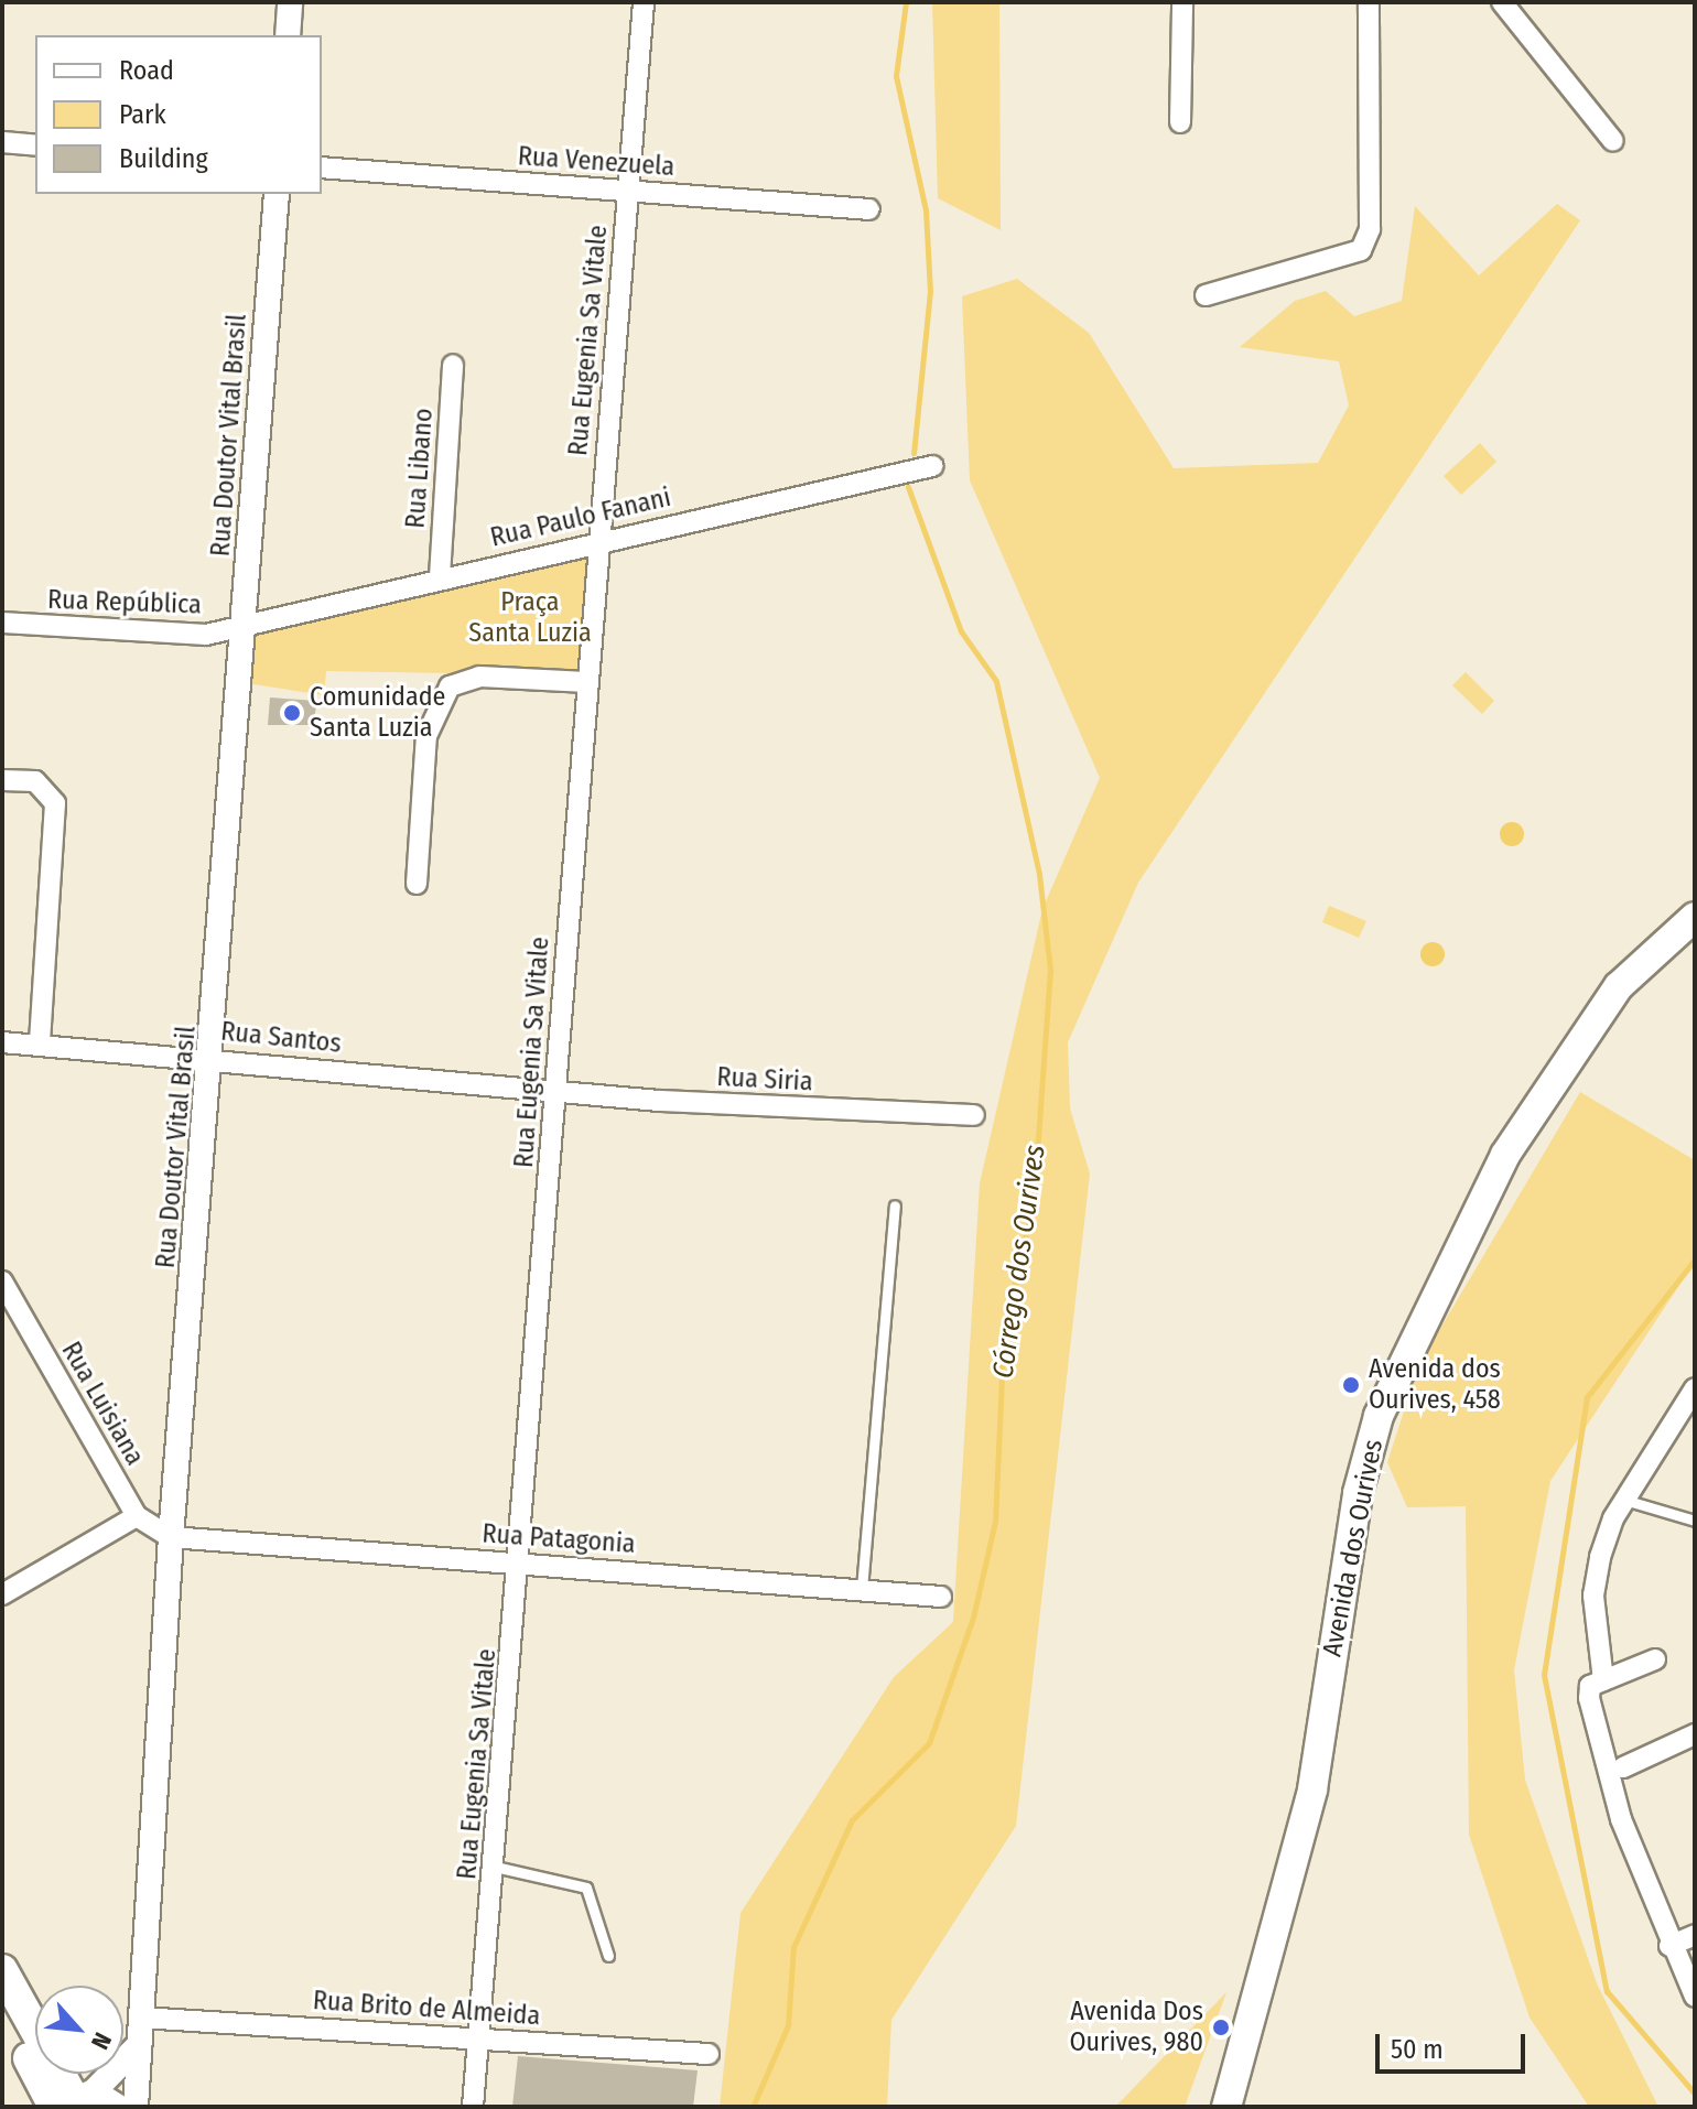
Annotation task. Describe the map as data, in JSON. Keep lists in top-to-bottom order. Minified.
{"streets":{"main road":["Avenida dos Ourives"],"street":["Rua Venezuela","Rua Eugenia Sa Vitale","Rua Doutor Vital Brasil","Rua Libano","Rua Paulo Fanani","Rua República","Rua Santos","Rua Siria","Rua Luisiana","Rua Patagonia","Rua Brito de Almeida"]},"crossings":[["Rua Venezuela","Rua Eugenia Sa Vitale"],["Rua Eugenia Sa Vitale","Rua Paulo Fanani"],["Rua Eugenia Sa Vitale","Rua Santos"],["Rua Eugenia Sa Vitale","Rua Siria"],["Rua Eugenia Sa Vitale","Rua Patagonia"],["Rua Eugenia Sa Vitale","Rua Brito de Almeida"],["Rua Doutor Vital Brasil","Rua Paulo Fanani"],["Rua Doutor Vital Brasil","Rua República"],["Rua Doutor Vital Brasil","Rua Santos"],["Rua Doutor Vital Brasil","Rua Luisiana"],["Rua Doutor Vital Brasil","Rua Patagonia"],["Rua Doutor Vital Brasil","Rua Brito de Almeida"],["Rua Libano","Rua Paulo Fanani"],["Rua Paulo Fanani","Rua República"],["Rua Santos","Rua Siria"],["Rua Luisiana","Rua Patagonia"]],"water":["Córrego dos Ourives"],"parks":["Praça Santa Luzia"],"places":["Comunidade Santa Luzia","Avenida dos Ourives, 458","Avenida Dos Ourives, 980"],"legend":["Road","Park","Building"],"scale_bar":"50 m","north":"bottom right"}
